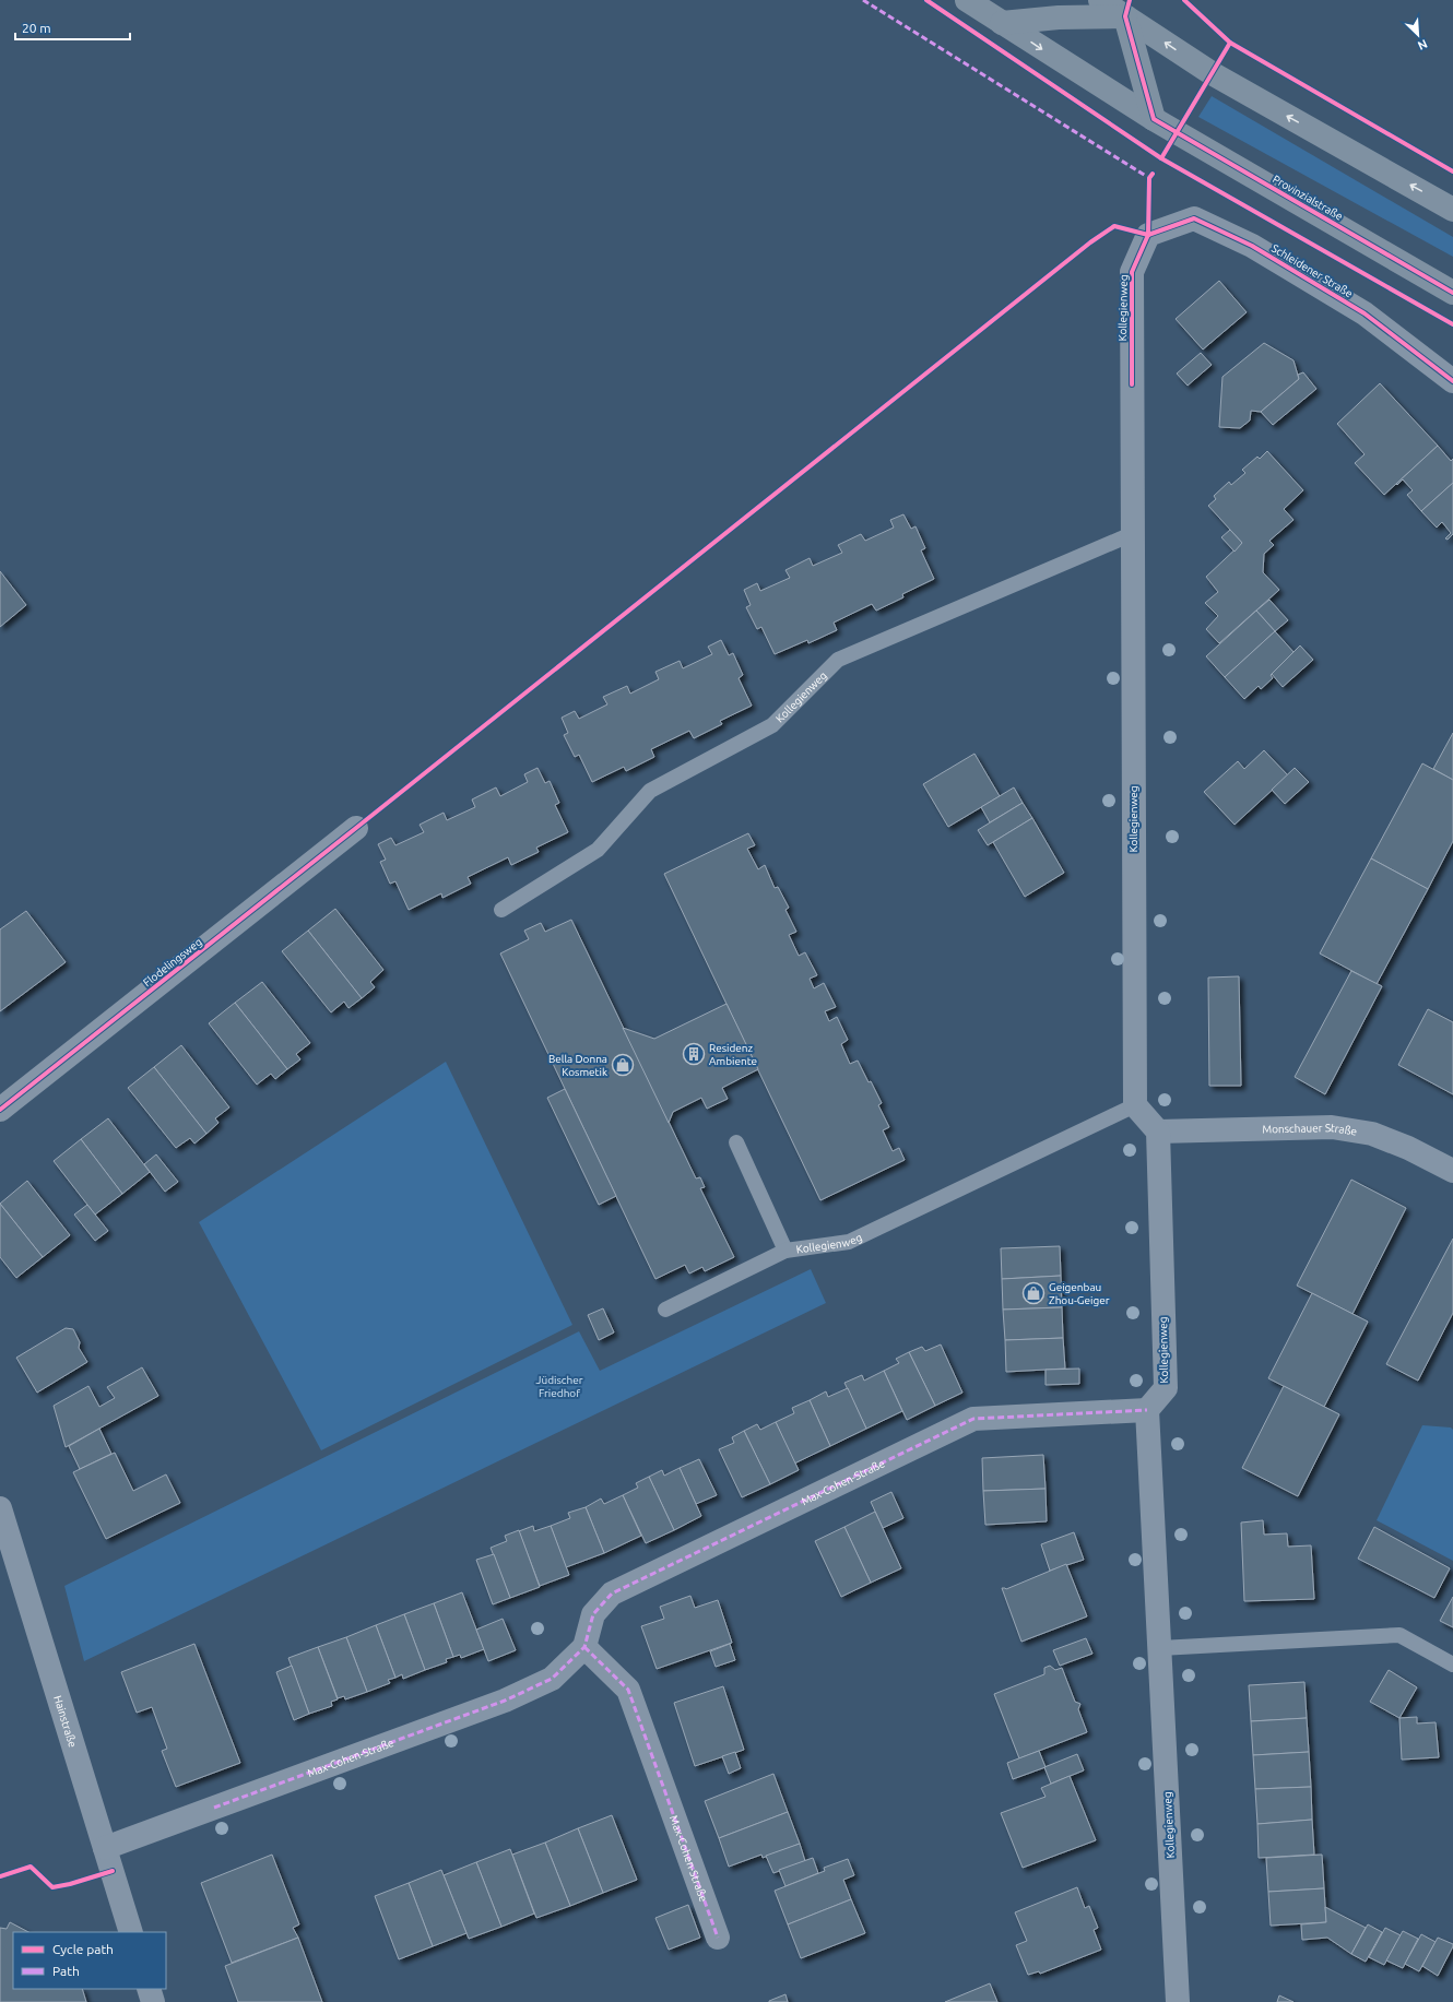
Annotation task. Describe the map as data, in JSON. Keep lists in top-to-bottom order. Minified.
{"streets":{"main road":["Provinzialstraße"],"street":["Schleidener Straße","Kollegienweg","Flodelingsweg","Monschauer Straße","Max-Cohen-Straße","Hainstraße"]},"crossings":[["Schleidener Straße","Kollegienweg"],["Kollegienweg","Monschauer Straße"],["Kollegienweg","Max-Cohen-Straße"],["Max-Cohen-Straße","Hainstraße"]],"parks":["Jüdischer Friedhof"],"places":{"building":["Residenz Ambiente"],"shop":["Bella Donna Kosmetik","Geigenbau Zhou-Geiger"]},"legend":["Cycle path","Path"],"scale_bar":"20 m","north":"bottom right"}
